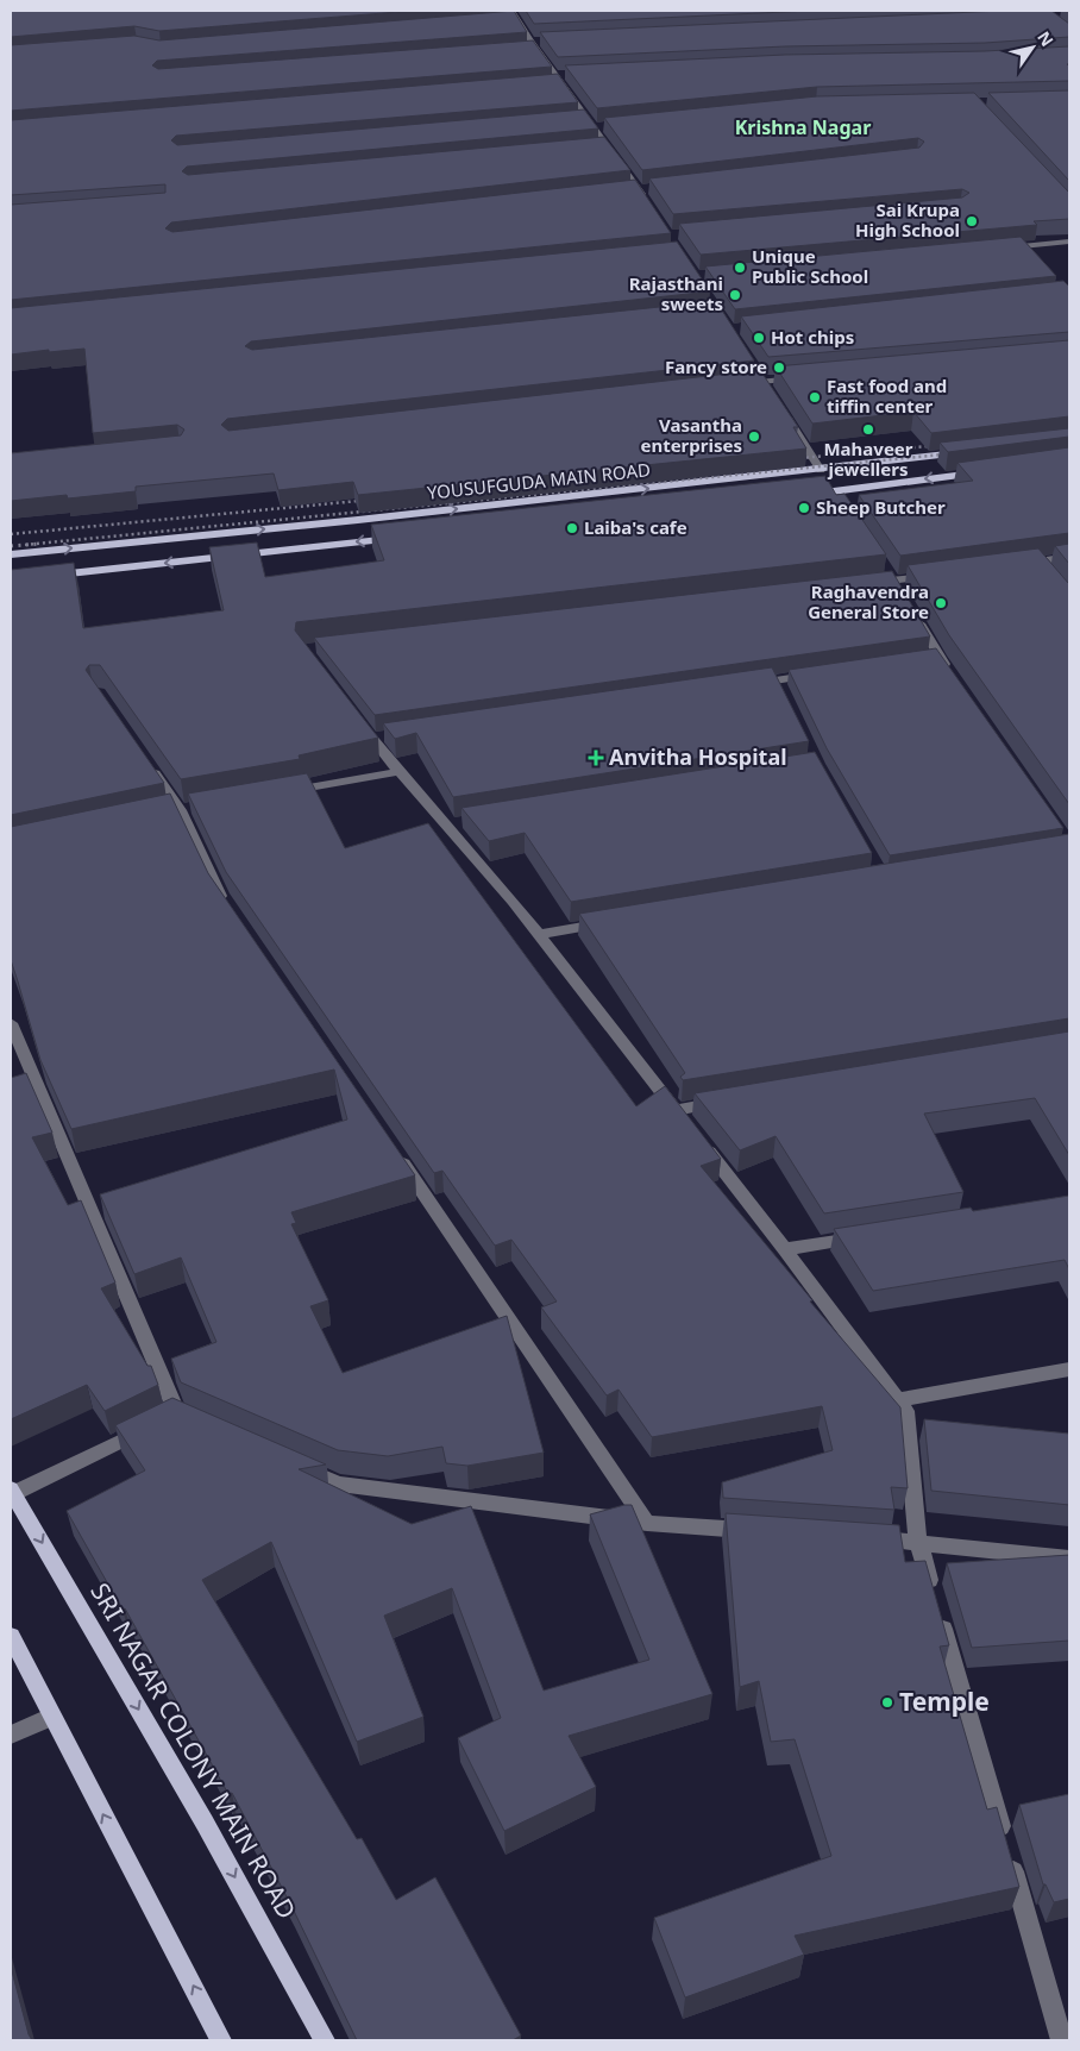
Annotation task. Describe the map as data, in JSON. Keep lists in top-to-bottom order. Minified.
{"streets":{"main road":["YOUSUFGUDA MAIN ROAD","SRI NAGAR COLONY MAIN ROAD"]},"districts":["Krishna Nagar"],"places":{"other":["Sai Krupa High School","Unique Public School","Rajasthani sweets","Hot chips","Fancy store","Fast food and tiffin center","Mahaveer jewellers","Vasantha enterprises","Sheep Butcher","Laiba's cafe","Raghavendra General Store","Temple"],"health":["Anvitha Hospital"]},"north":"top right"}
